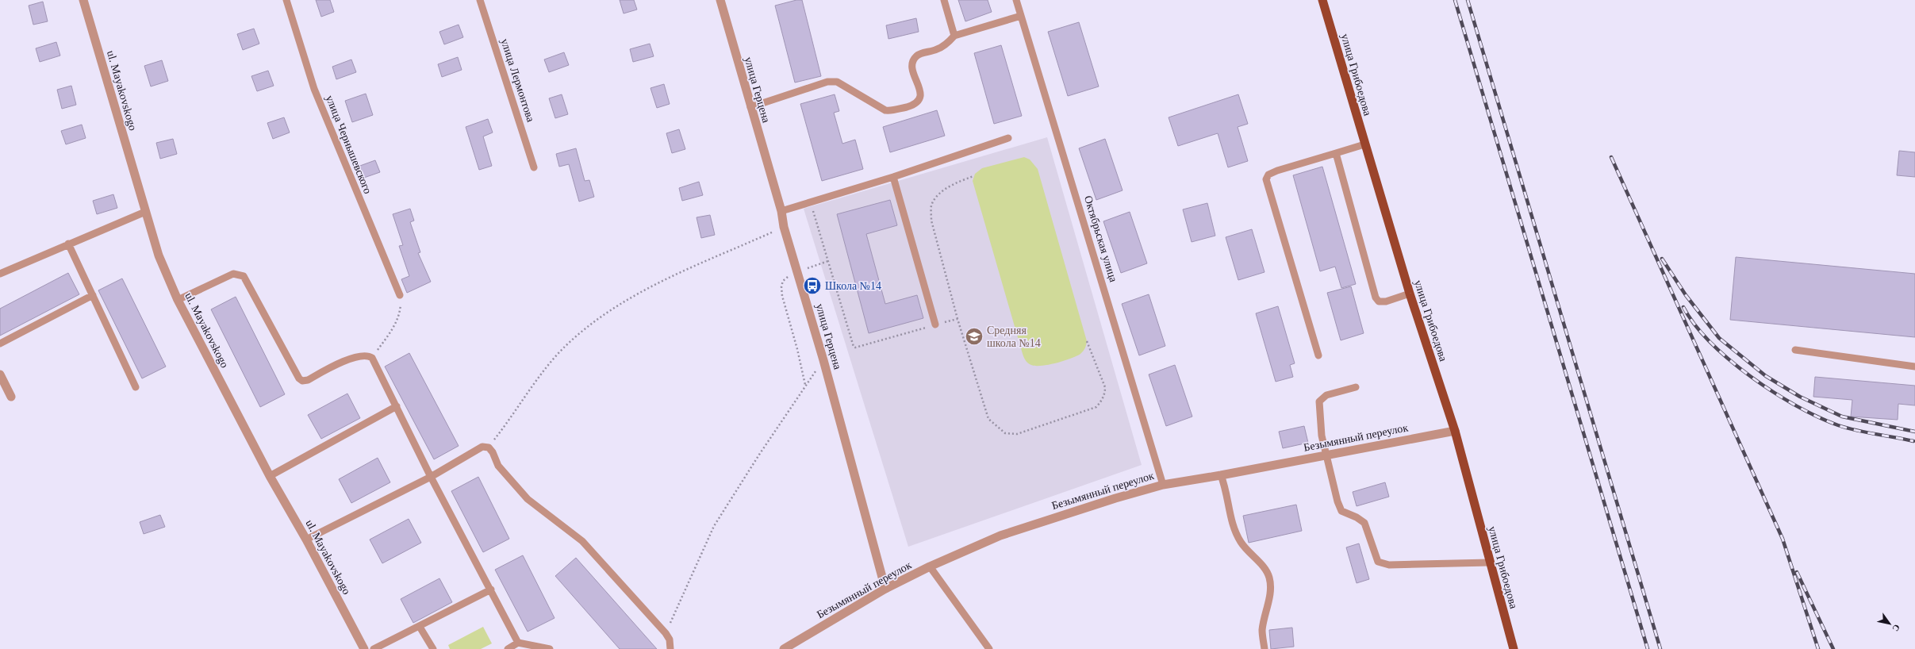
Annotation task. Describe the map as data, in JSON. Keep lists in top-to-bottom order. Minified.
{"streets":{"main road":["улица Грибоедова"],"street":["улица Герцена","ul. Mayakovskogo","Безымянный переулок"],"lane":["улица Лермонтова","улица Чернышевского","Октябрьская улица"]},"crossings":[["улица Грибоедова","Безымянный переулок"],["улица Герцена","Безымянный переулок"],["Октябрьская улица","Безымянный переулок"]],"places":{"bus stop":["Школа №14"],"school or university":["Средняя школа №14"]},"north":"bottom right"}
